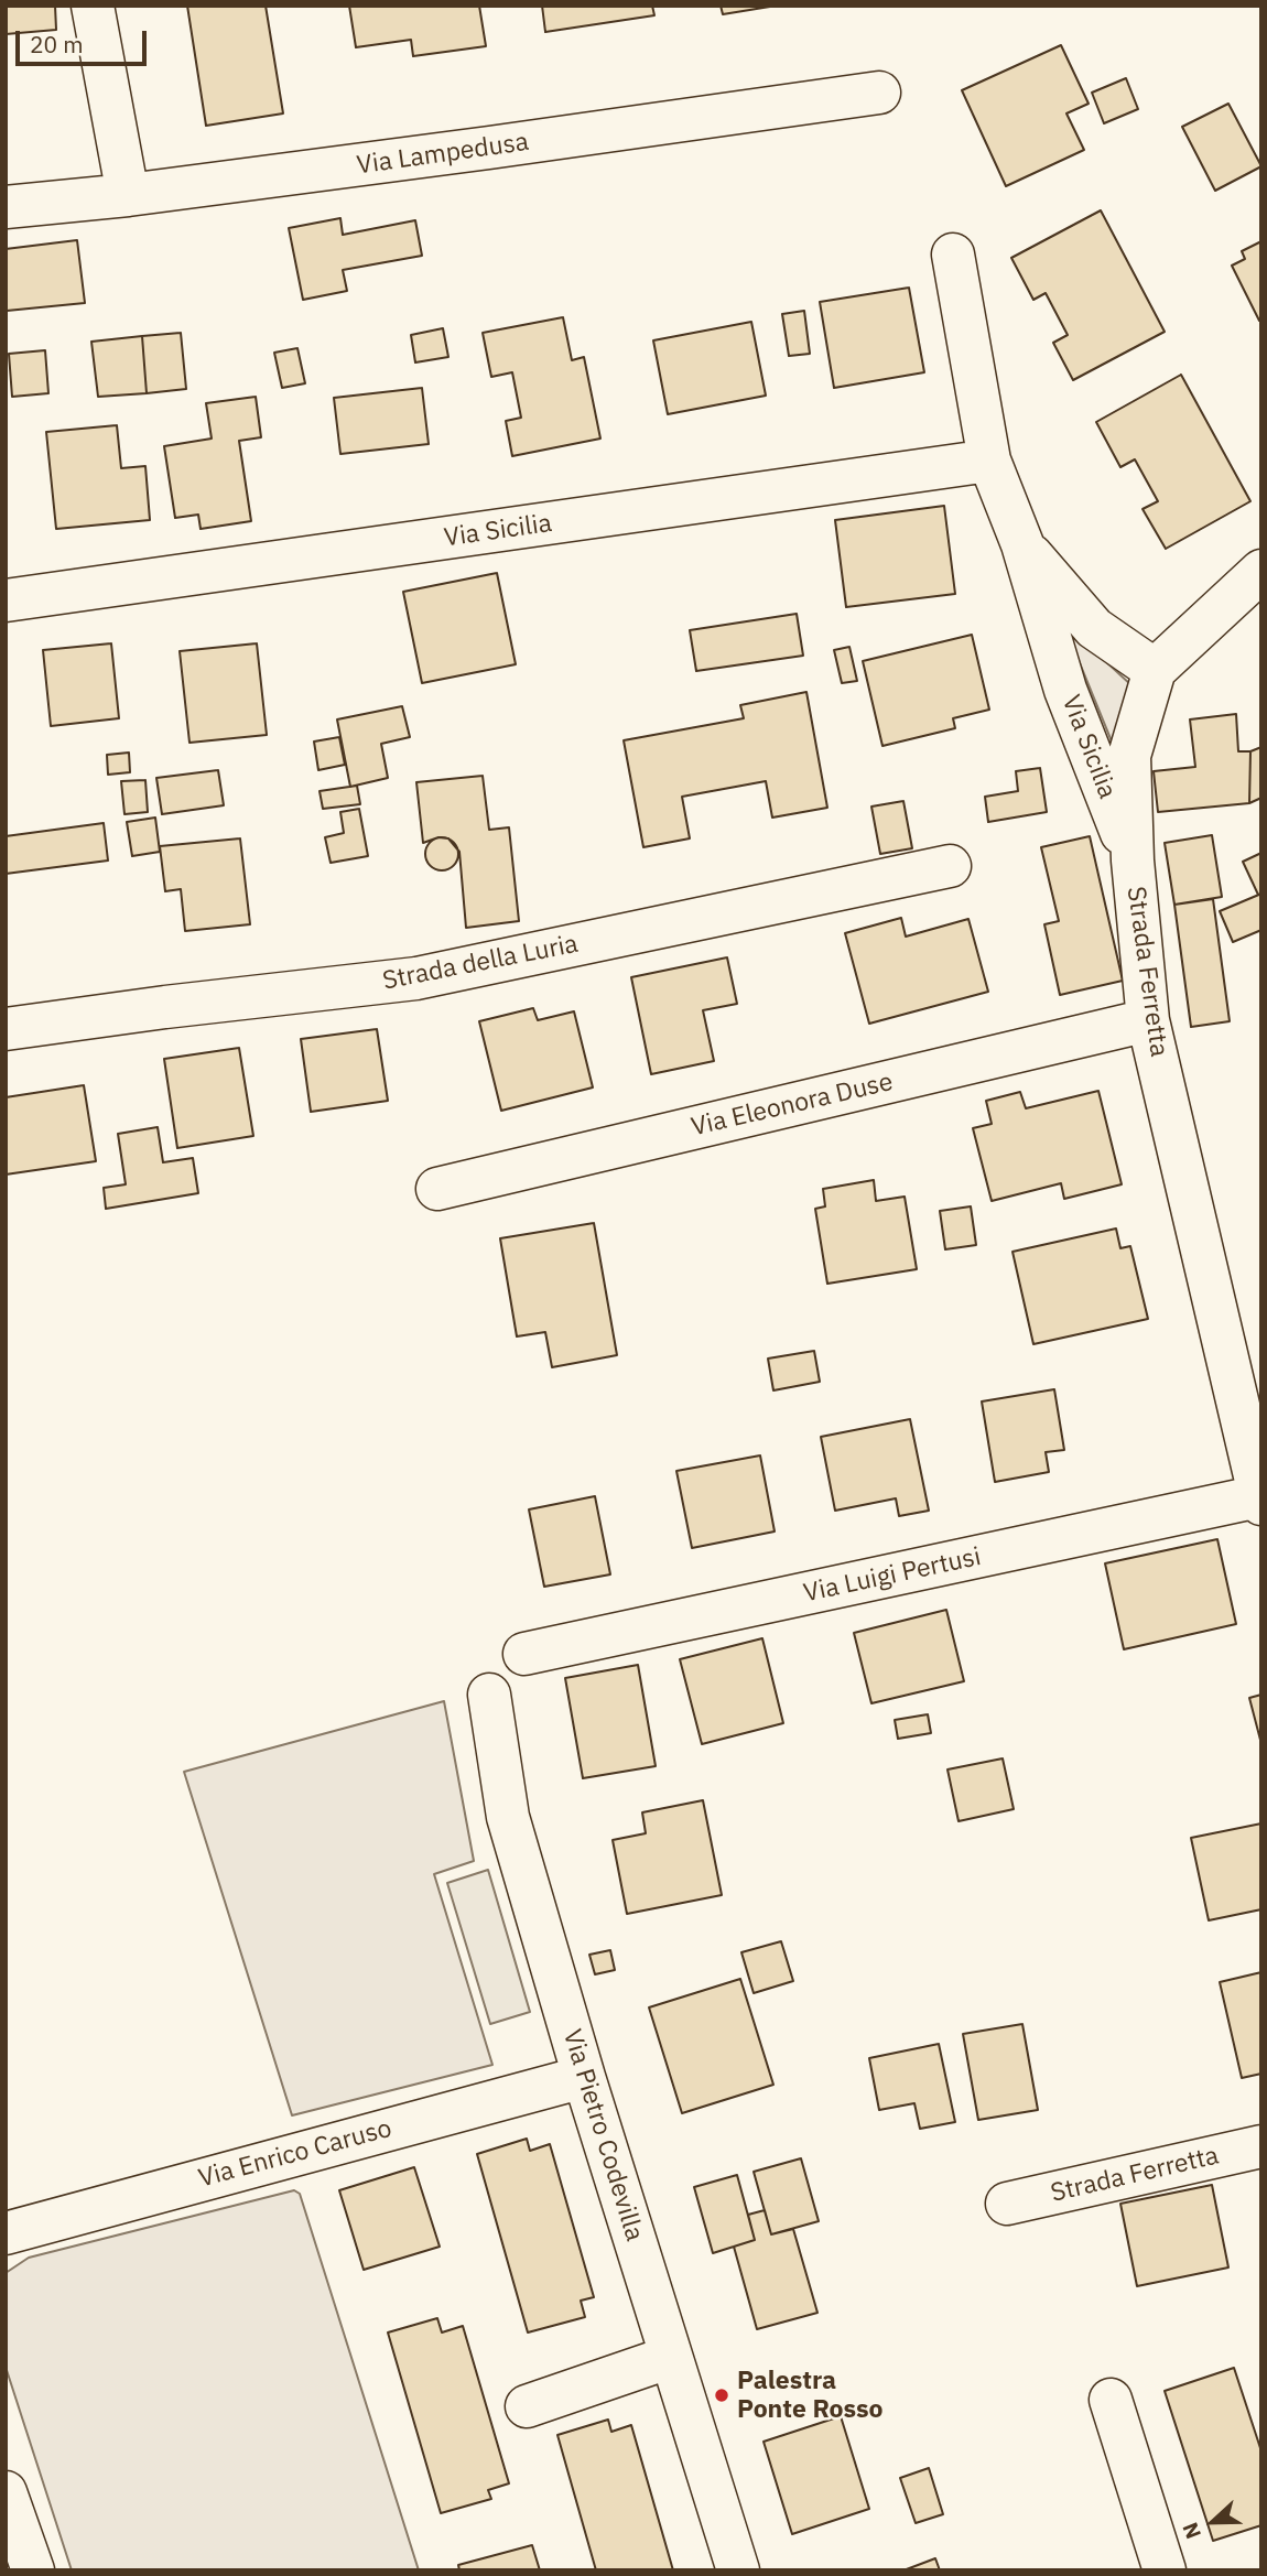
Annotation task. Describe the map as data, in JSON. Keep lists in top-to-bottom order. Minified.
{"streets":{"street":["Via Lampedusa","Via Sicilia","Strada della Luria","Strada Ferretta","Via Eleonora Duse","Via Luigi Pertusi","Via Pietro Codevilla","Via Enrico Caruso"]},"crossings":[["Via Sicilia","Strada Ferretta"],["Strada Ferretta","Via Eleonora Duse"],["Strada Ferretta","Via Luigi Pertusi"],["Via Pietro Codevilla","Via Enrico Caruso"]],"places":["Palestra Ponte Rosso"],"scale_bar":"20 m","north":"left"}
